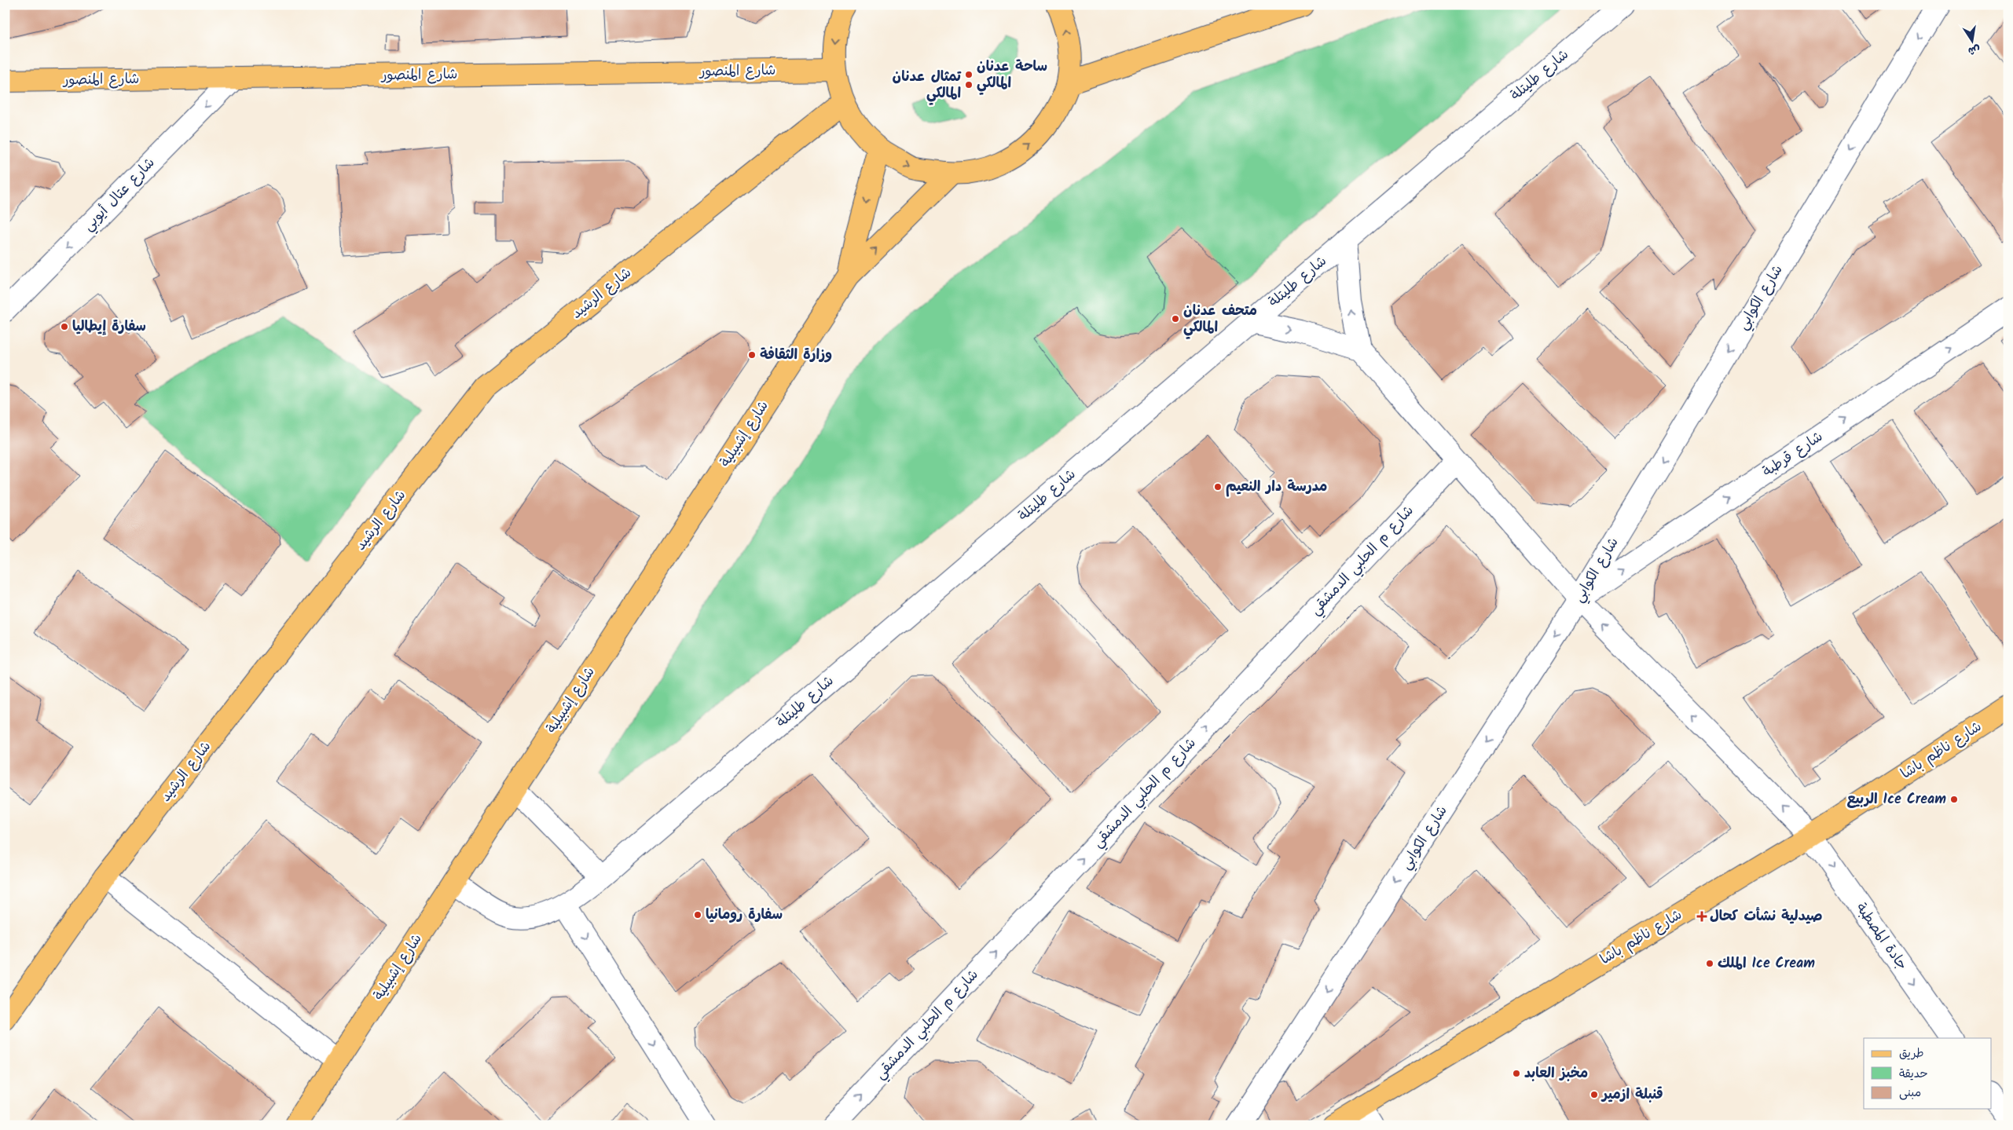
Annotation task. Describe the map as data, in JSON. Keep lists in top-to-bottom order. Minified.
{"streets":{"main road":["شارع المنصور","شارع الرشيد","شارع إشبيلية","شارع ناظم باشا"],"street":["شارع طليتلة","شارع عتال أيوبي","شارع الكوابي","شارع قرطبة","شارع م الحلبي الدمشقي","جادة المصطبة"]},"crossings":[["شارع المنصور","شارع عتال أيوبي"],["شارع طليتلة","شارع إشبيلية"],["شارع الكوابي","شارع قرطبة"],["شارع الكوابي","جادة المصطبة"],["شارع قرطبة","جادة المصطبة"],["شارع م الحلبي الدمشقي","جادة المصطبة"],["شارع ناظم باشا","جادة المصطبة"]],"one_way":["شارع عتال أيوبي","شارع الكوابي","شارع قرطبة","شارع م الحلبي الدمشقي"],"places":{"other":["ساحة عدنان المالكي","تمثال عدنان المالكي","متحف عدنان المالكي","سفارة إيطاليا","وزارة الثقافة","مدرسة دار النعيم","الربيع Ice Cream","سفارة رومانيا","الملك Ice Cream","مخبز العابد","قنبلة ازمير"],"health":["صيدلية نشأت كحال"]},"legend":["طريق","حديقة","مبنى"],"north":"bottom"}
